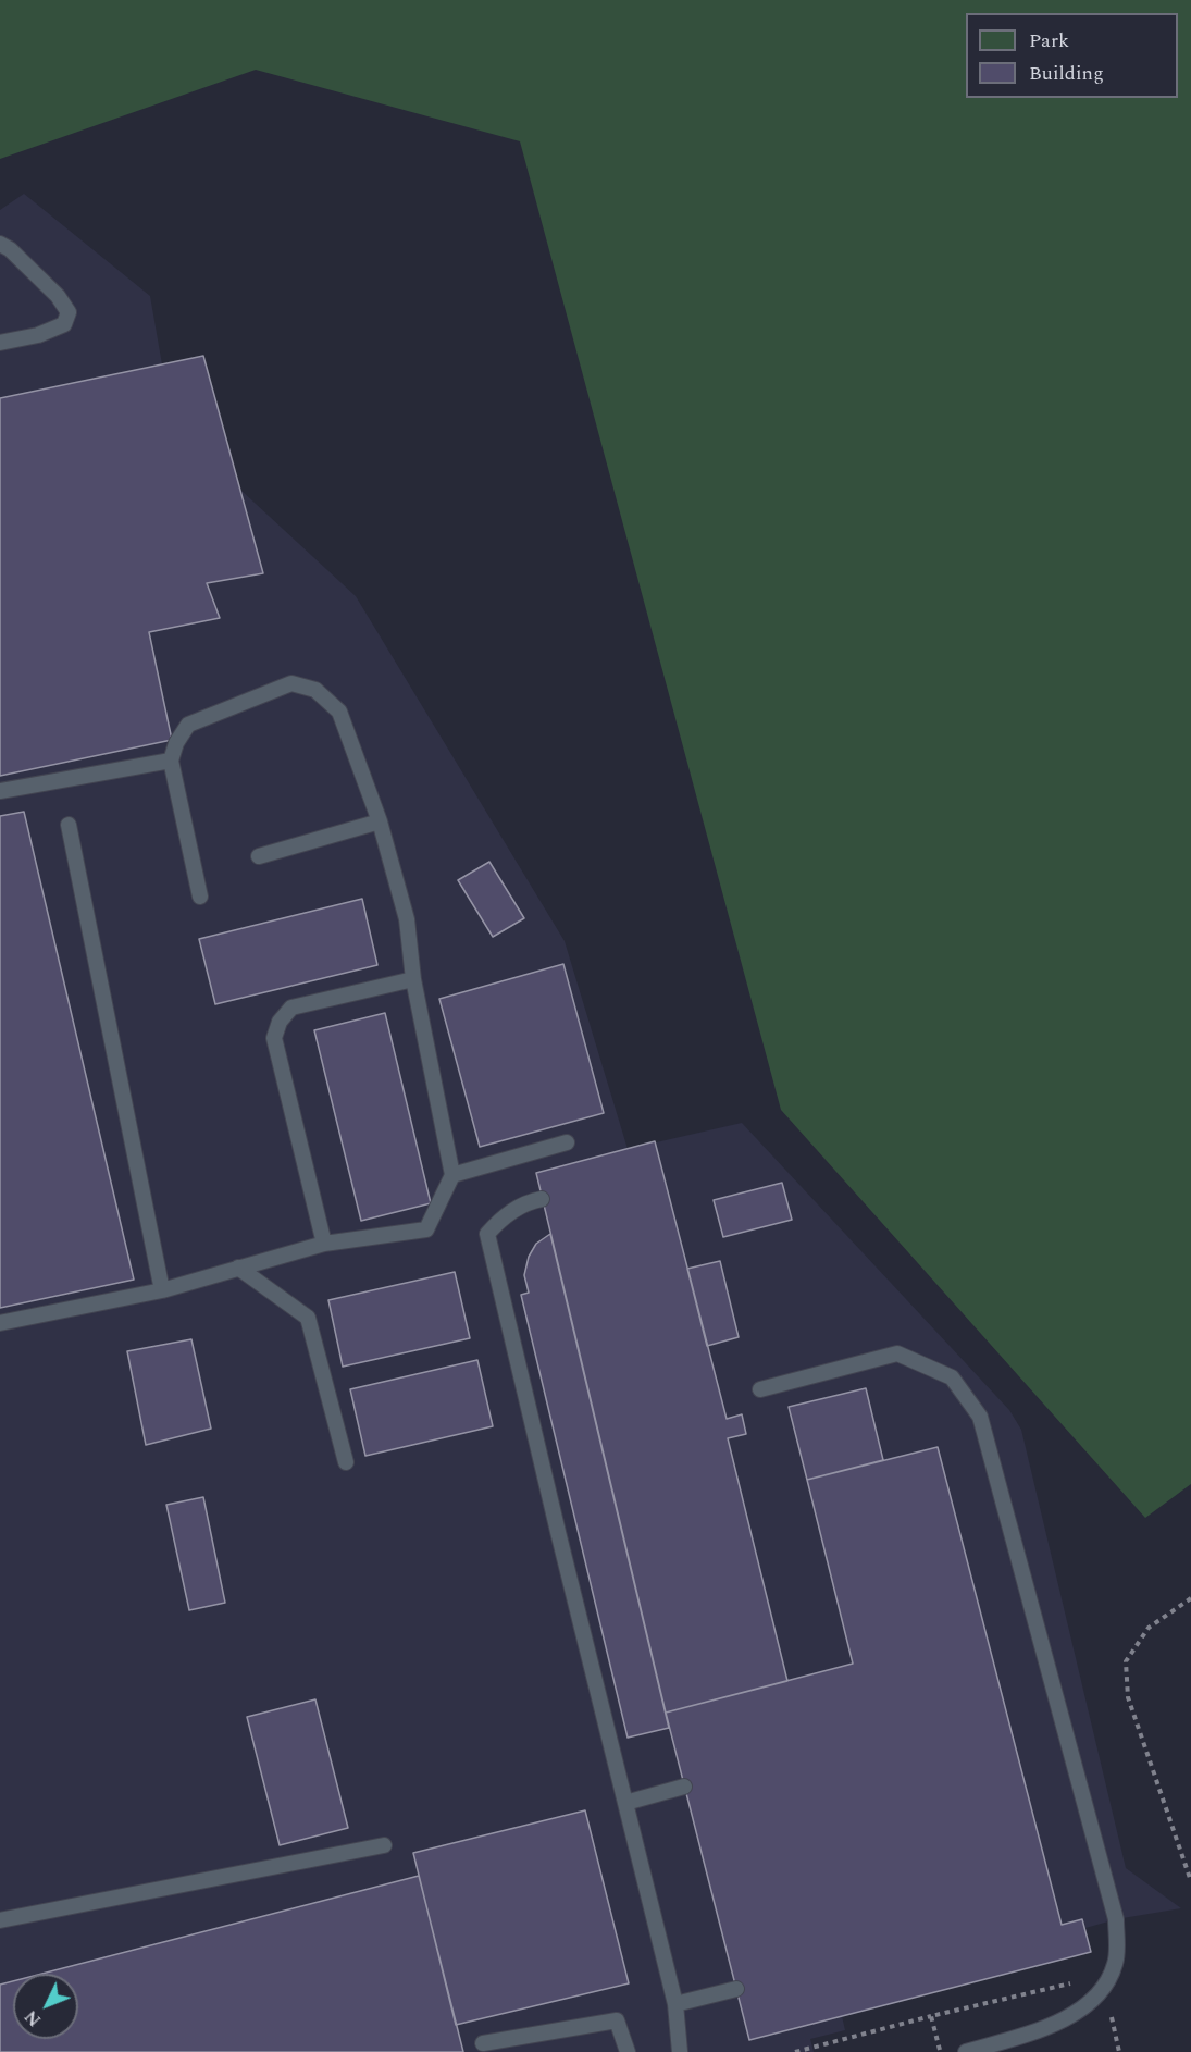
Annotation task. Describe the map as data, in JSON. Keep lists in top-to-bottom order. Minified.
{"legend":["Park","Building"],"north":"bottom left"}
